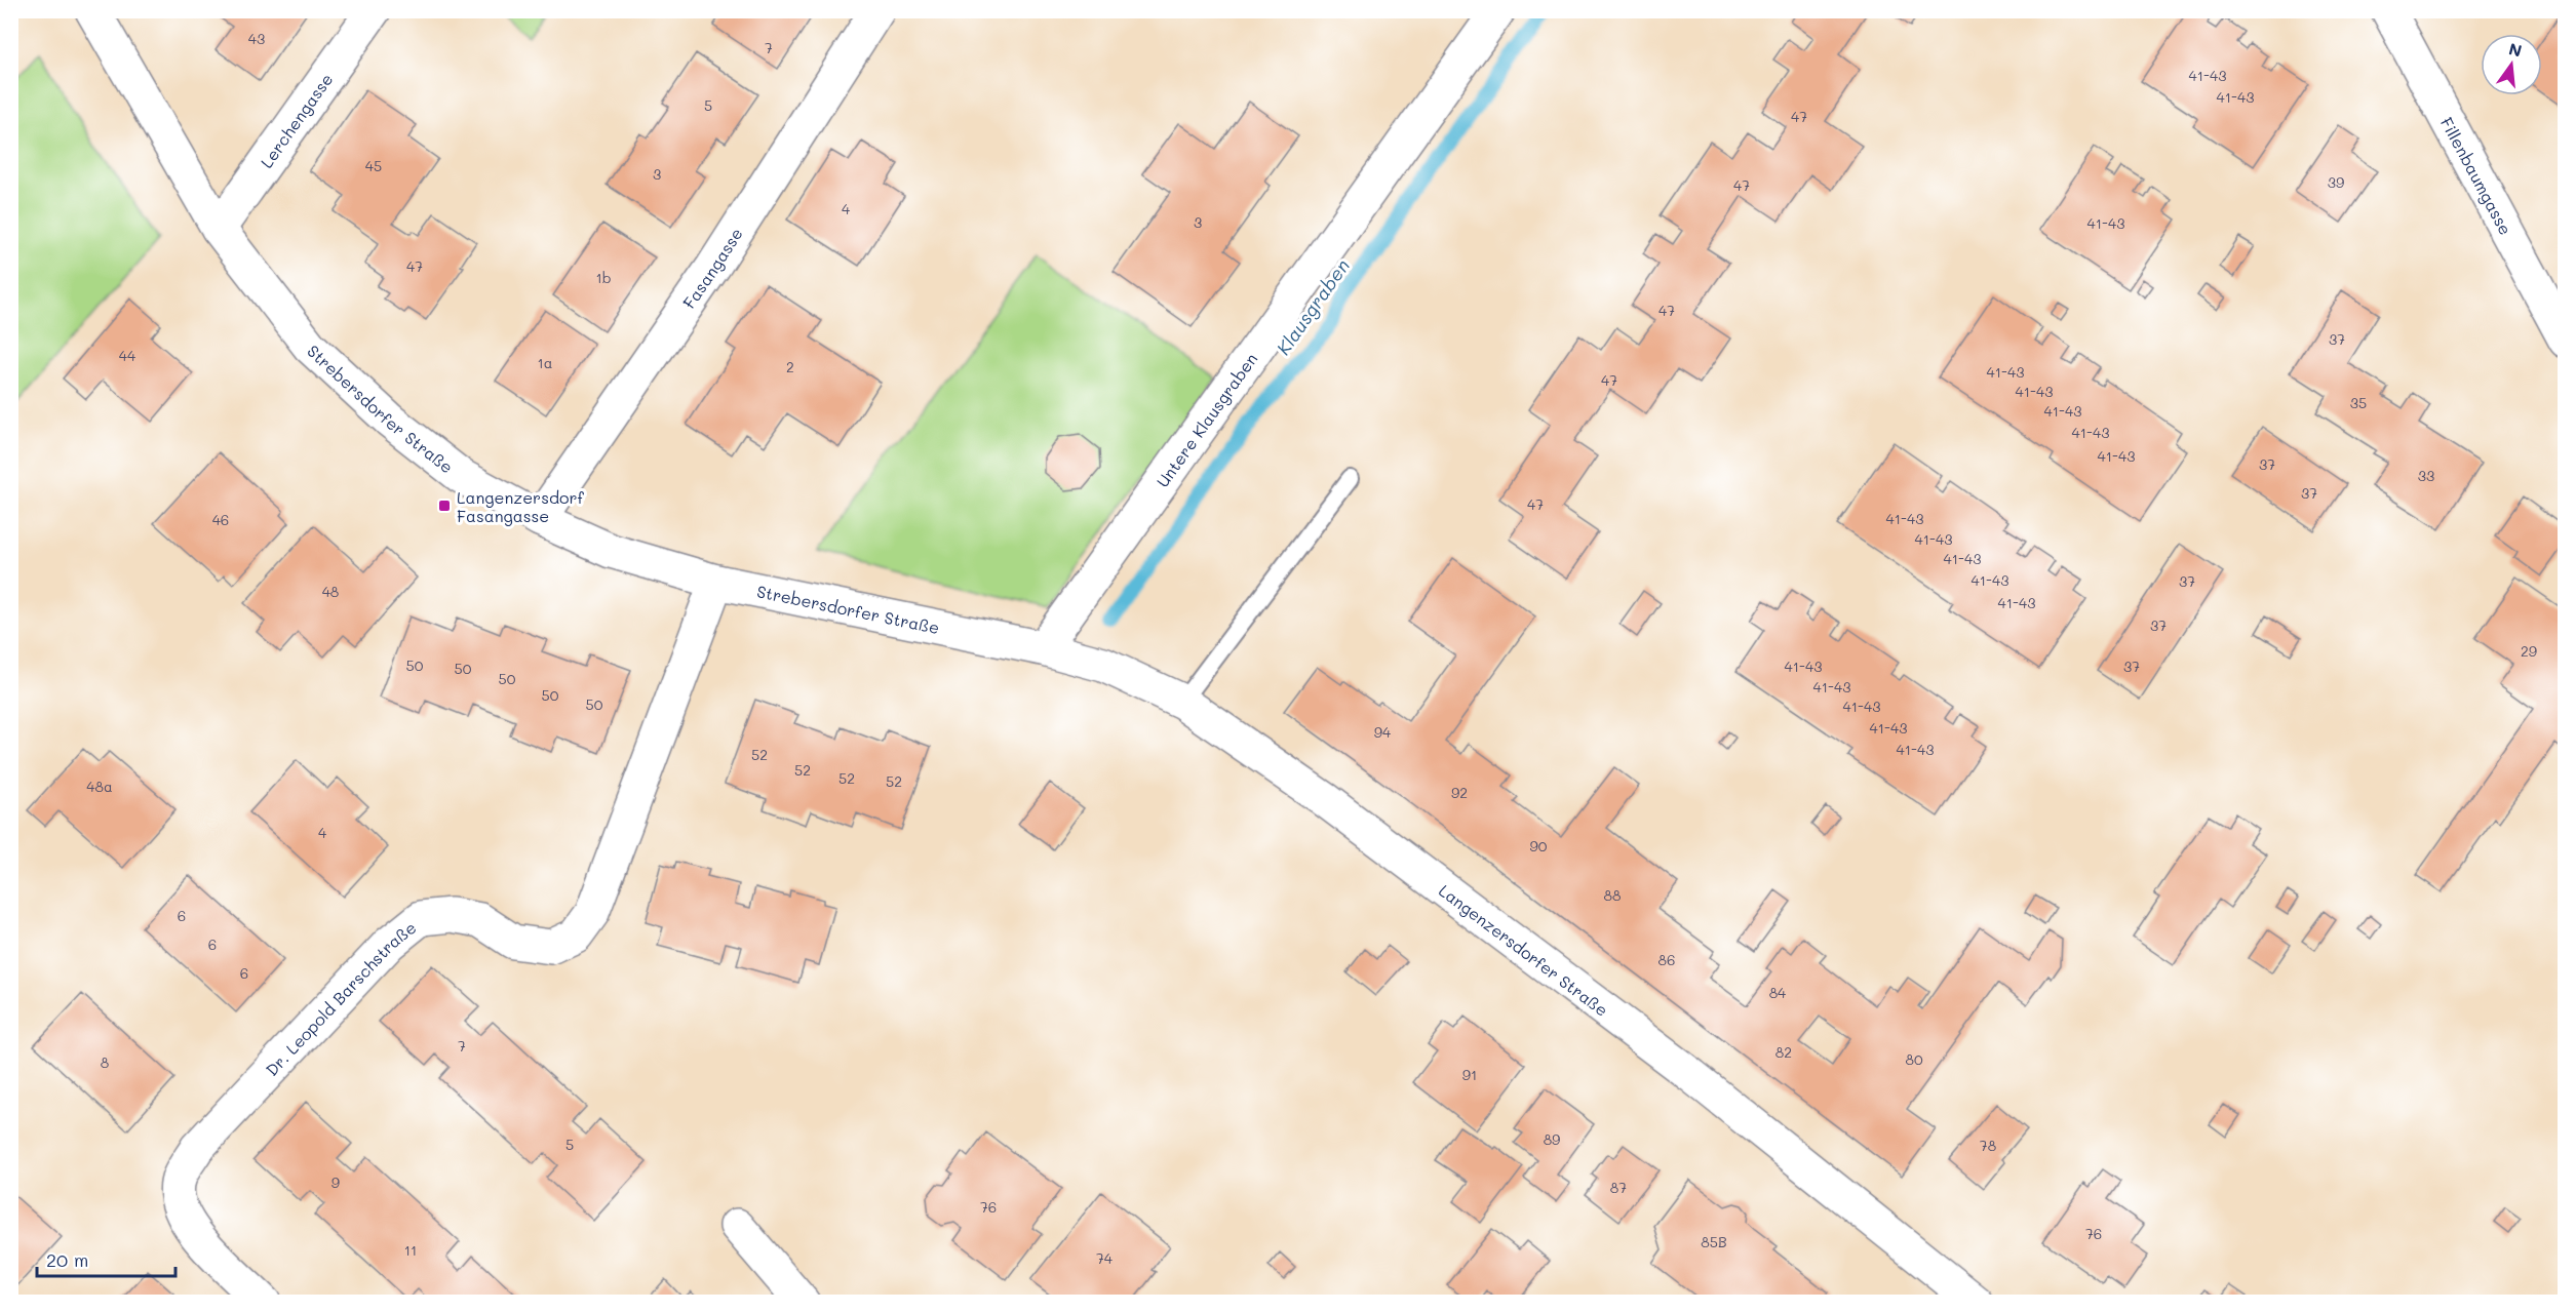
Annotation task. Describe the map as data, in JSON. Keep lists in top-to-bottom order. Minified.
{"streets":{"street":["Lerchengasse","Fillenbaumgasse","Fasangasse","Strebersdorfer Straße","Untere Klausgraben","Langenzersdorfer Straße","Dr. Leopold Barschstraße"]},"crossings":[["Lerchengasse","Strebersdorfer Straße"],["Fasangasse","Strebersdorfer Straße"],["Strebersdorfer Straße","Untere Klausgraben"],["Strebersdorfer Straße","Langenzersdorfer Straße"],["Strebersdorfer Straße","Dr. Leopold Barschstraße"],["Untere Klausgraben","Langenzersdorfer Straße"]],"water":["Klausgraben"],"places":{"transit":["Langenzersdorf Fasangasse"]},"house_numbers":["43","7","41-43","41-43","5","47","45","3","39","47","4","3","41-43","47","1b","47","37","44","1a","2","41-43","47","41-43","35","41-43","41-43","41-43","37","33","37","47","41-43","46","41-43","41-43","41-43","37","48","41-43","37","29","50","41-43","37","50","50","41-43","50","50","41-43","41-43","94","41-43","52","52","52","52","48a","92","4","90","88","6","6","86","6","84","7","82","80","8","91","89","5","78","9","87","76","76","85B","11","74"],"scale_bar":"20 m","north":"top"}
